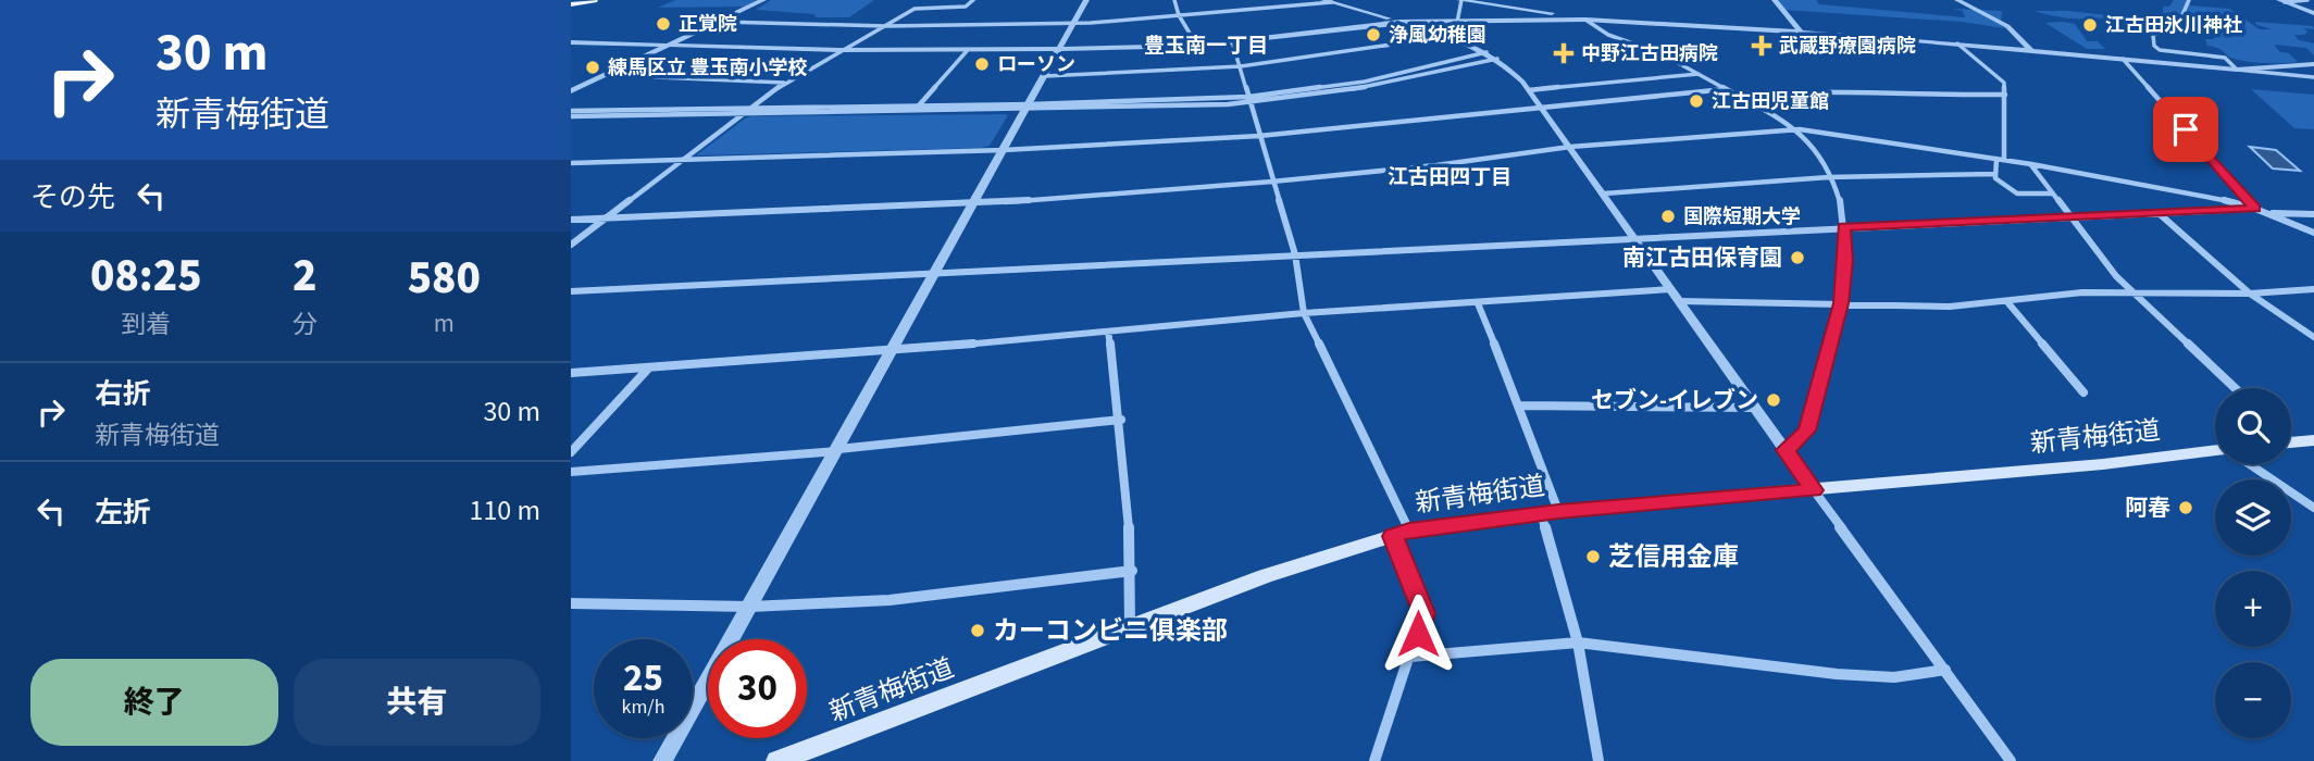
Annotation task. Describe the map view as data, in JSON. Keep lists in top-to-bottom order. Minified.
{"streets":{"main road":["新青梅街道"]},"districts":["豊玉南一丁目","江古田四丁目"],"places":{"other":["正覚院","江古田氷川神社","浄風幼稚園","ローソン","練馬区立 豊玉南小学校","江古田児童館","国際短期大学","南江古田保育園","セブン-イレブン","阿春","芝信用金庫","カーコンビニ俱楽部"],"health":["武蔵野療園病院","中野江古田病院"]},"page":{"turn":["30 m","新青梅街道"],"then":"その先","eta":["08:25","到着","2","分","580","m"],"list":[{"name":"右折","note":"新青梅街道","value":"30 m"},{"name":"左折","value":"110 m"}],"map_buttons":["+","−"],"speed":"25 km/h","limit":"30","buttons":["終了","共有"]}}
